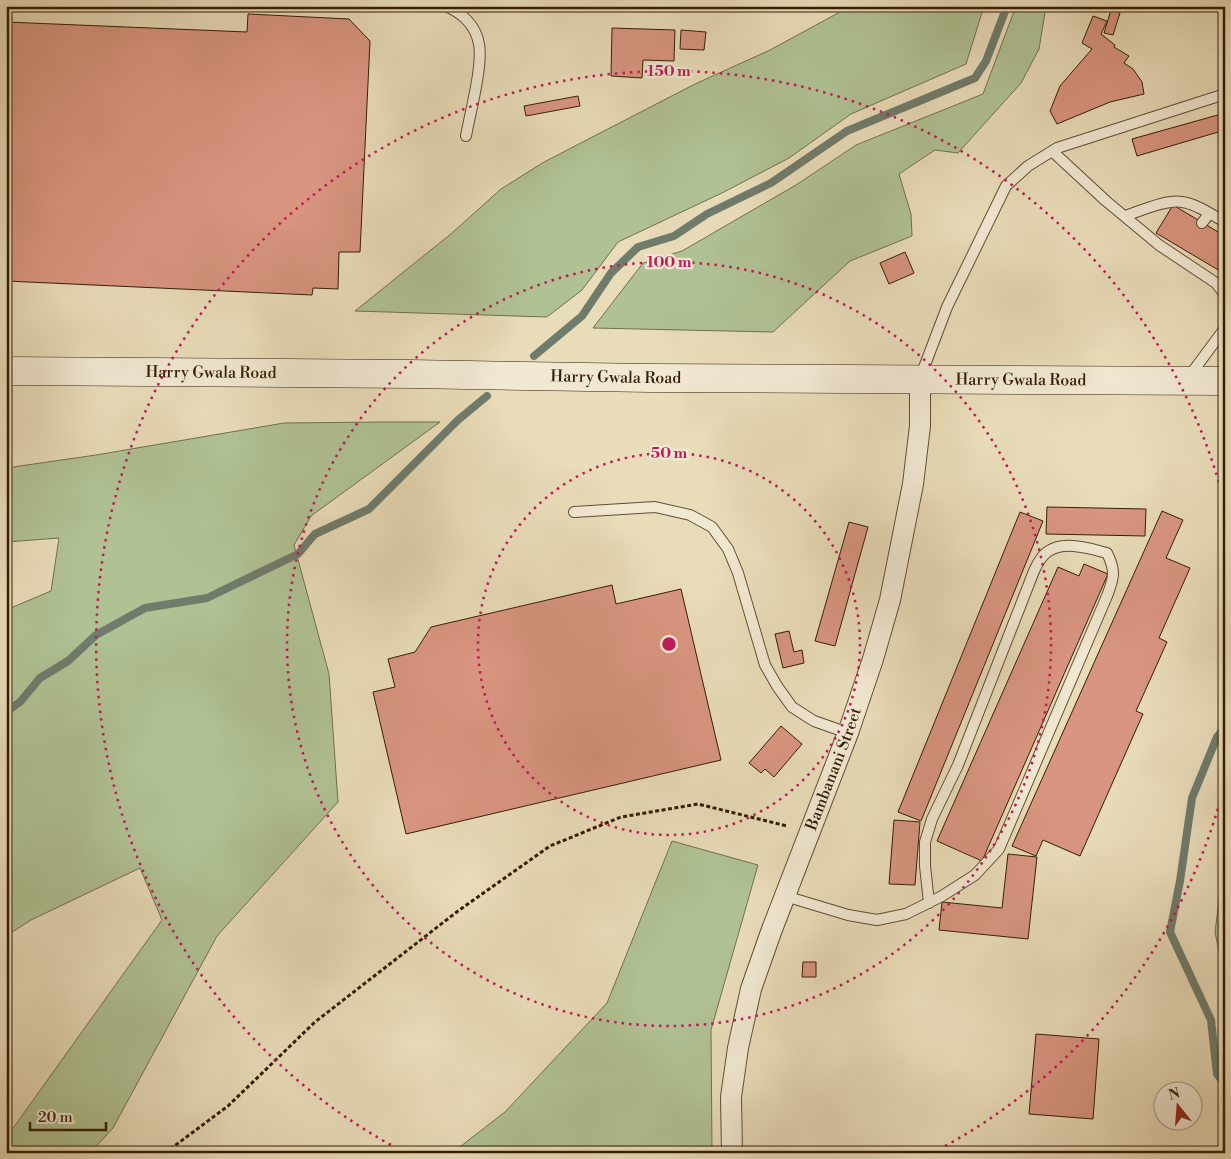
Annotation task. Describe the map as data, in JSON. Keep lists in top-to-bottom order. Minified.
{"streets":{"main road":["Harry Gwala Road"],"street":["Bambanani Street"]},"crossings":[["Harry Gwala Road","Bambanani Street"]],"scale_bar":"20 m","north":"top","rings":["150 m","100 m","50 m"]}
